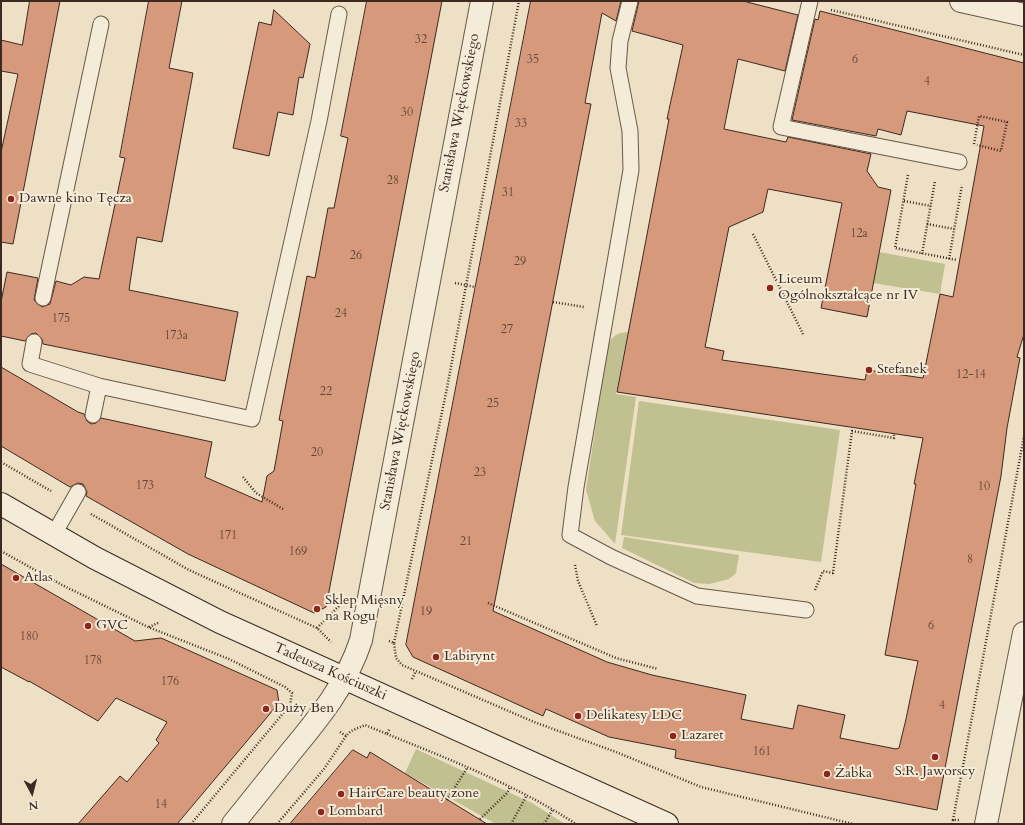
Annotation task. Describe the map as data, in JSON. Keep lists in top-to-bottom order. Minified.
{"streets":{"street":["Stanisława Więckowskiego","Tadeusza Kościuszki"]},"crossings":[["Stanisława Więckowskiego","Tadeusza Kościuszki"]],"places":["Dawne kino Tęcza","Liceum Ogólnokształcące nr IV","Stefanek","Atlas","Sklep Mięsny na Rogu","GVC","Labirynt","Duży Ben","Delikatesy LDC","Lazaret","S.R. Jaworscy","Żabka","HairCare beauty zone","Lombard"],"house_numbers":["32","35","6","4","30","33","28","31","12a","26","29","24","175","27","173a","12-14","22","25","20","23","173","10","171","21","169","8","19","6","180","178","176","4","161","14"],"north":"bottom"}
